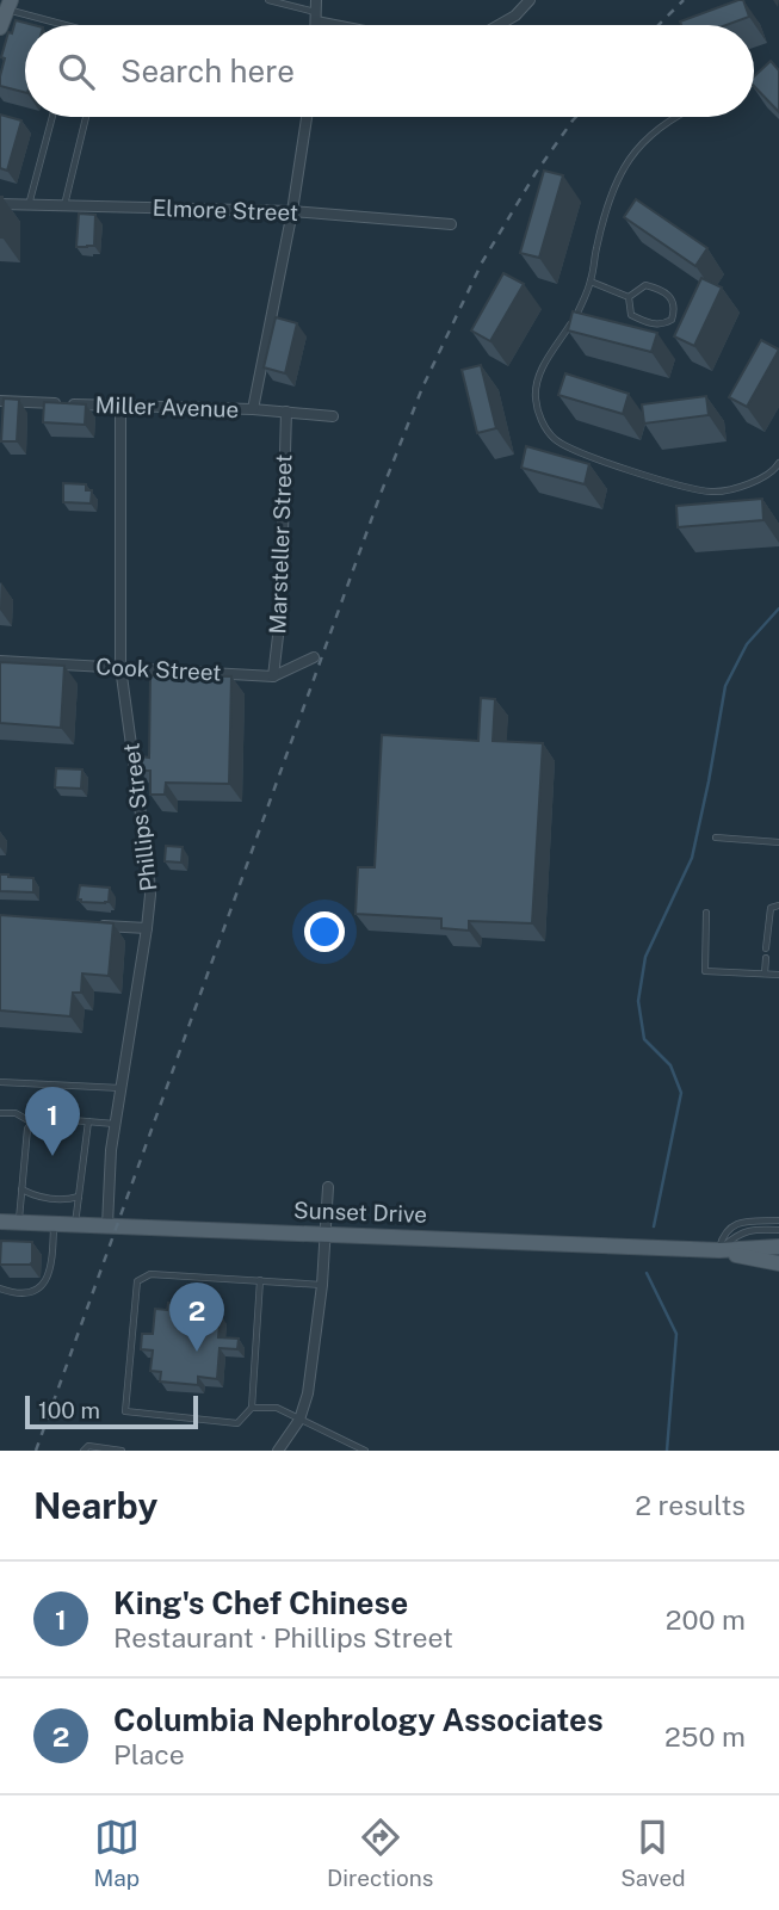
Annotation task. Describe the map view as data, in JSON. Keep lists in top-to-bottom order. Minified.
{"streets":{"main road":["Sunset Drive"],"street":["Elmore Street","Miller Avenue","Marsteller Street","Cook Street","Phillips Street"]},"crossings":[["Miller Avenue","Marsteller Street"],["Miller Avenue","Phillips Street"],["Marsteller Street","Cook Street"],["Cook Street","Phillips Street"],["Phillips Street","Sunset Drive"]],"scale_bar":"100 m","page":{"search":"Search here","pins":["1","2"],"scale":"100 m","heading":["Nearby","2 results"],"list":[{"mark":"1","name":"King's Chef Chinese","note":"Restaurant · Phillips Street","value":"200 m"},{"mark":"2","name":"Columbia Nephrology Associates","note":"Place","value":"250 m"}],"nav":["Map","Directions","Saved"]}}
